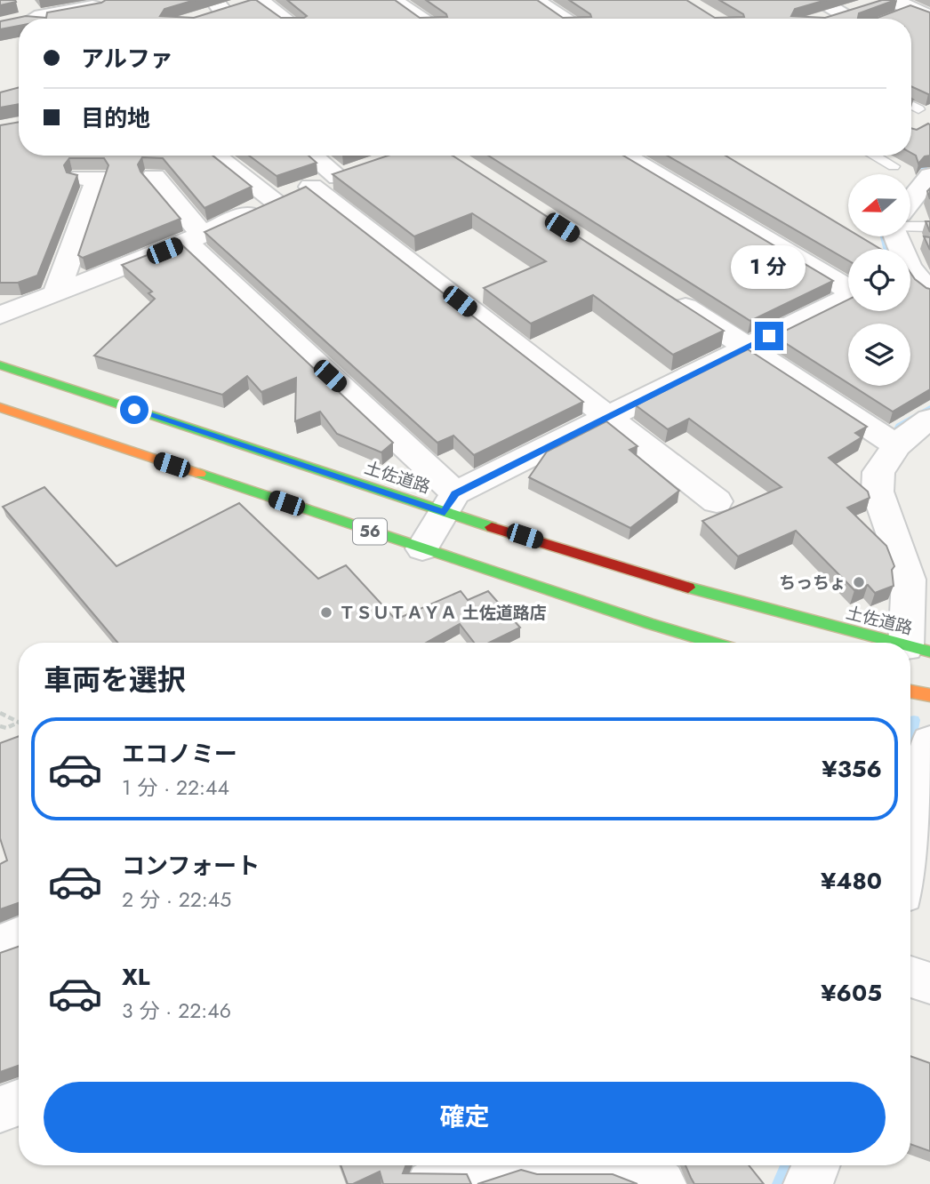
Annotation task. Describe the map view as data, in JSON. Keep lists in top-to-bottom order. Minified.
{"streets":{"highway":["土佐道路","56"]},"places":["ちっちょ","ＴＳＵＴＡＹＡ 土佐道路店"],"north":"left","page":{"banner":["アルファ","目的地"],"bubble":"1 分","heading":"車両を選択","list":[{"name":"エコノミー","note":"1 分 · 22:44","value":"¥356"},{"name":"コンフォート","note":"2 分 · 22:45","value":"¥480"},{"name":"XL","note":"3 分 · 22:46","value":"¥605"}],"buttons":"確定"}}
